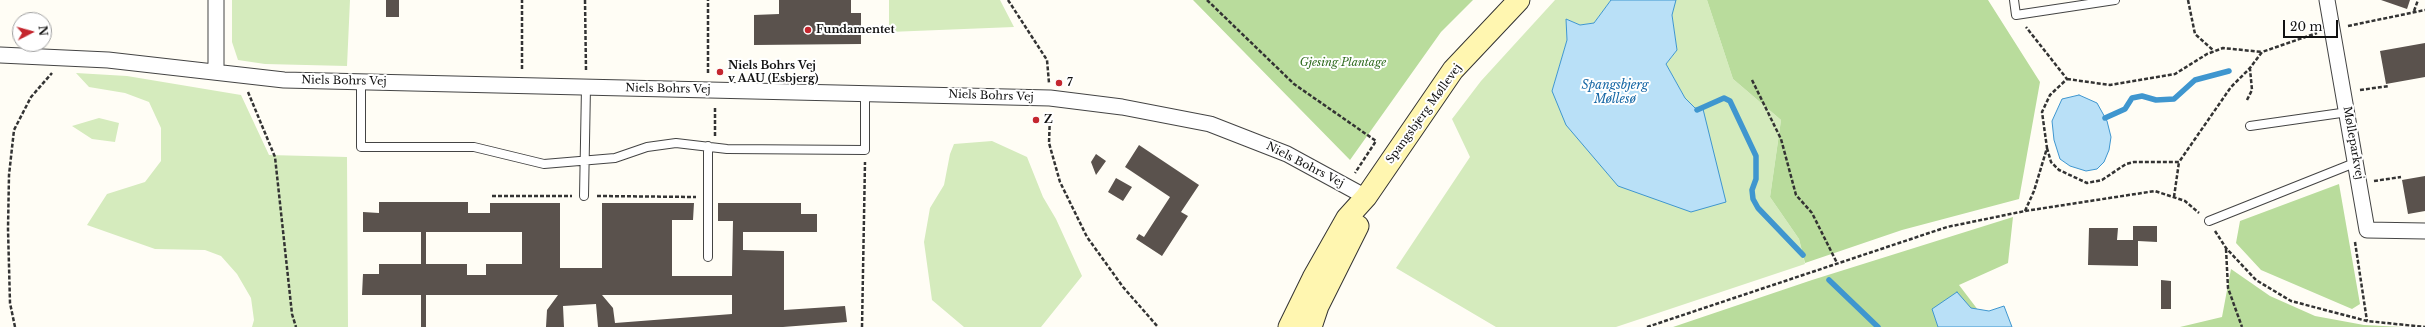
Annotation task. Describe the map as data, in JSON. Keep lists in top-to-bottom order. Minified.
{"streets":{"street":["Niels Bohrs Vej","Spangsbjerg Møllevej","Mølleparkvej"]},"crossings":[["Niels Bohrs Vej","Spangsbjerg Møllevej"]],"water":["Spangsbjerg Møllesø"],"parks":["Gjesing Plantage"],"places":["Fundamentet","Niels Bohrs Vej v AAU (Esbjerg)","7","Z"],"scale_bar":"20 m","north":"right"}
